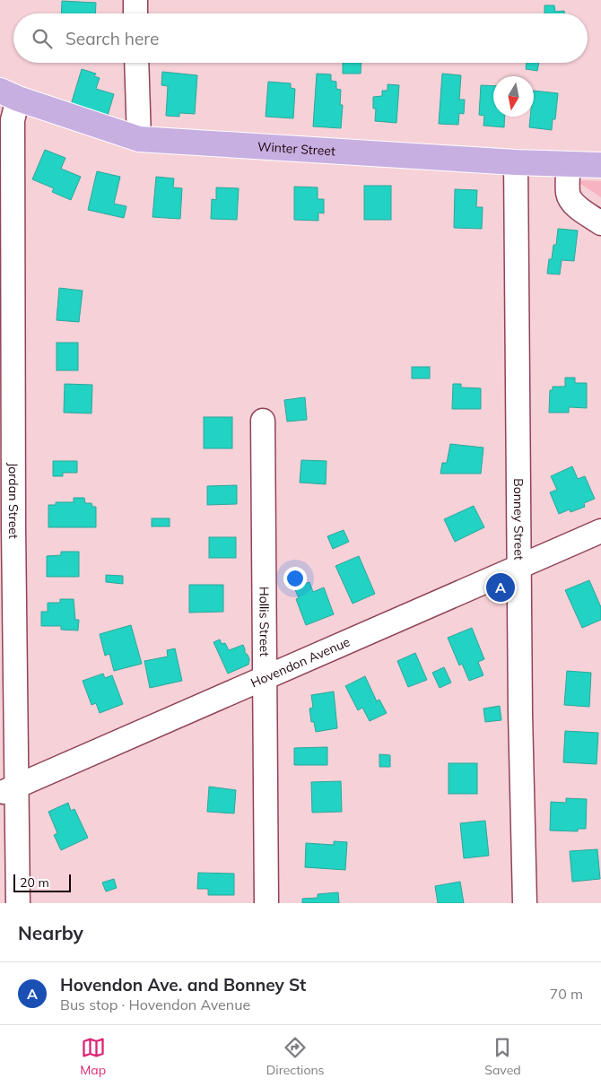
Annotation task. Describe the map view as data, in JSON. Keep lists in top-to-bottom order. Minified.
{"streets":{"main road":["Winter Street"],"street":["Jordan Street","Bonney Street","Hollis Street","Hovendon Avenue"]},"crossings":[["Winter Street","Jordan Street"],["Winter Street","Bonney Street"],["Jordan Street","Hovendon Avenue"],["Bonney Street","Hovendon Avenue"],["Hollis Street","Hovendon Avenue"]],"scale_bar":"20 m","north":"bottom","page":{"search":"Search here","pins":"A","scale":"20 m","heading":"Nearby","list":[{"mark":"A","name":"Hovendon Ave. and Bonney St","note":"Bus stop · Hovendon Avenue","value":"70 m"}],"nav":["Map","Directions","Saved"]}}
